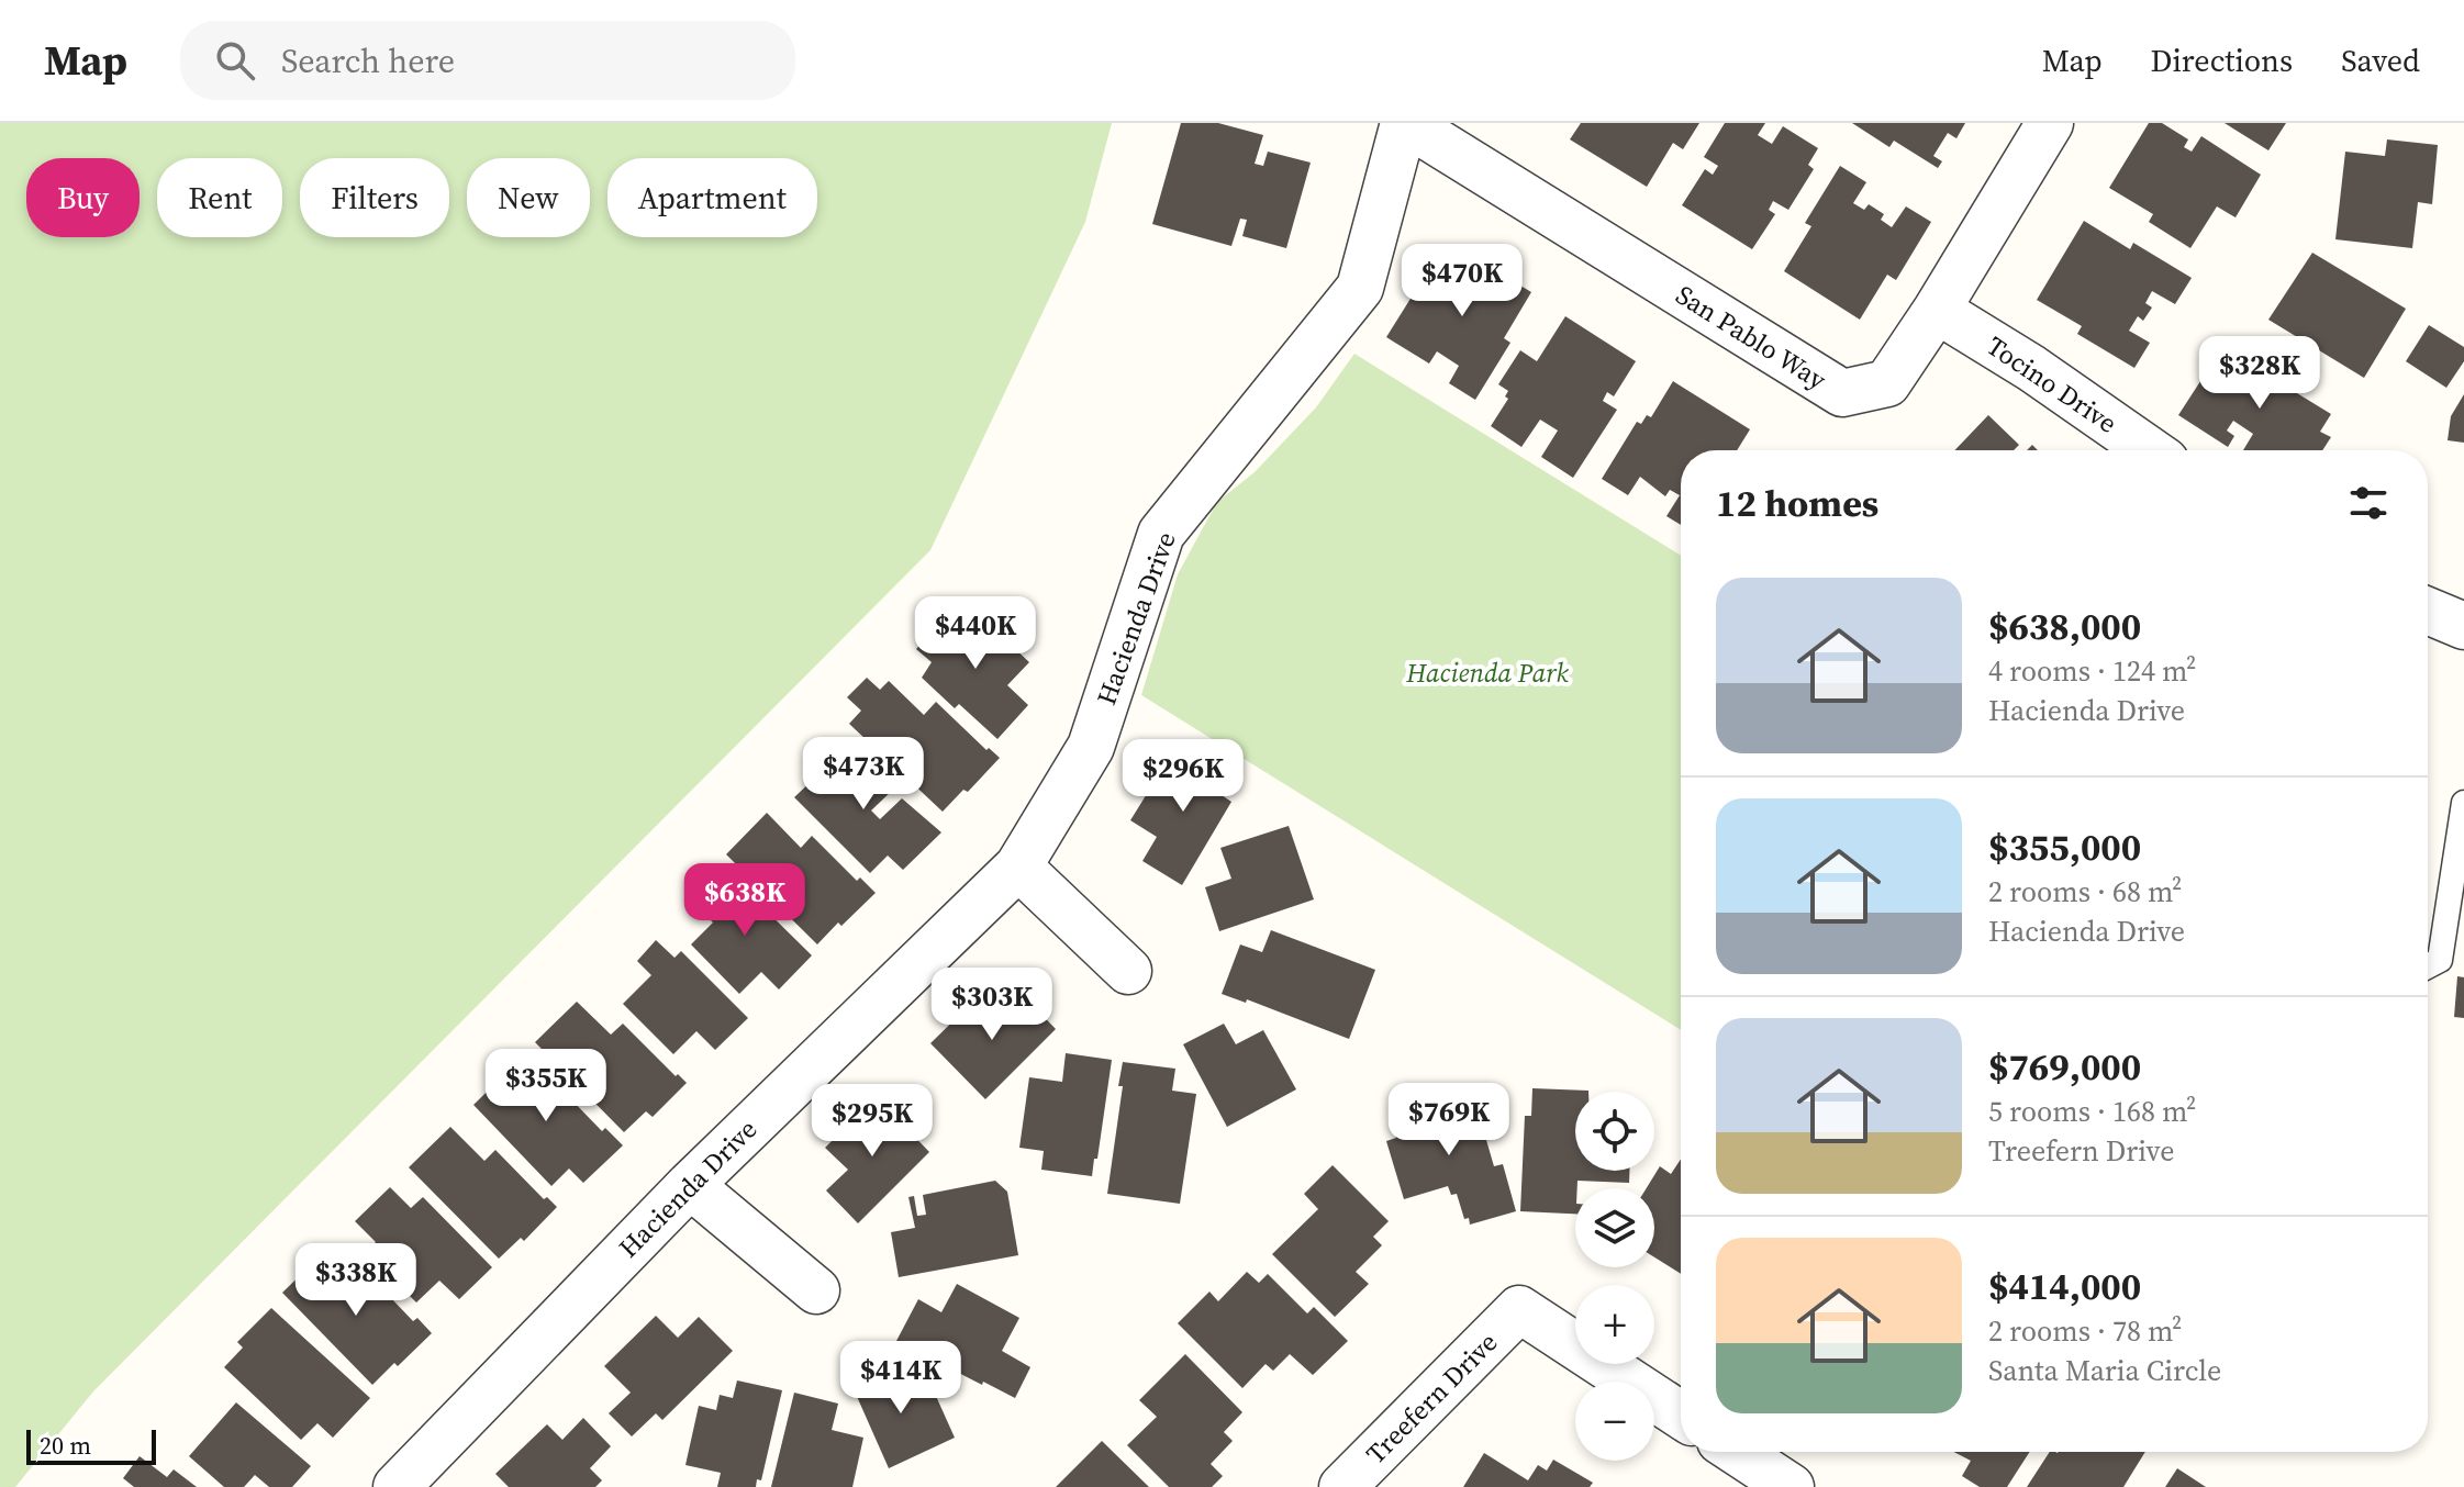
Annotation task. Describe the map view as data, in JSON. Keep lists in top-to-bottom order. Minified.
{"streets":{"street":["San Pablo Way","Tocino Drive","Hacienda Drive","Treefern Drive"]},"crossings":[["San Pablo Way","Tocino Drive"],["San Pablo Way","Hacienda Drive"]],"parks":["Hacienda Park"],"scale_bar":"20 m","page":{"header":"Map","search":"Search here","nav":["Map","Directions","Saved"],"chip":["Buy","Rent","Filters","New","Apartment"],"price":["$470K","$328K","$440K","$473K","$296K","$638K","$303K","$355K","$769K","$295K","$338K","$414K"],"heading":"12 homes","list":[{"name":"$638,000","note":"4 rooms · 124 m² · Hacienda Drive"},{"name":"$355,000","note":"2 rooms · 68 m² · Hacienda Drive"},{"name":"$769,000","note":"5 rooms · 168 m² · Treefern Drive"},{"name":"$414,000","note":"2 rooms · 78 m² · Santa Maria Circle"}],"map_buttons":["+","−"],"scale":"20 m"}}
